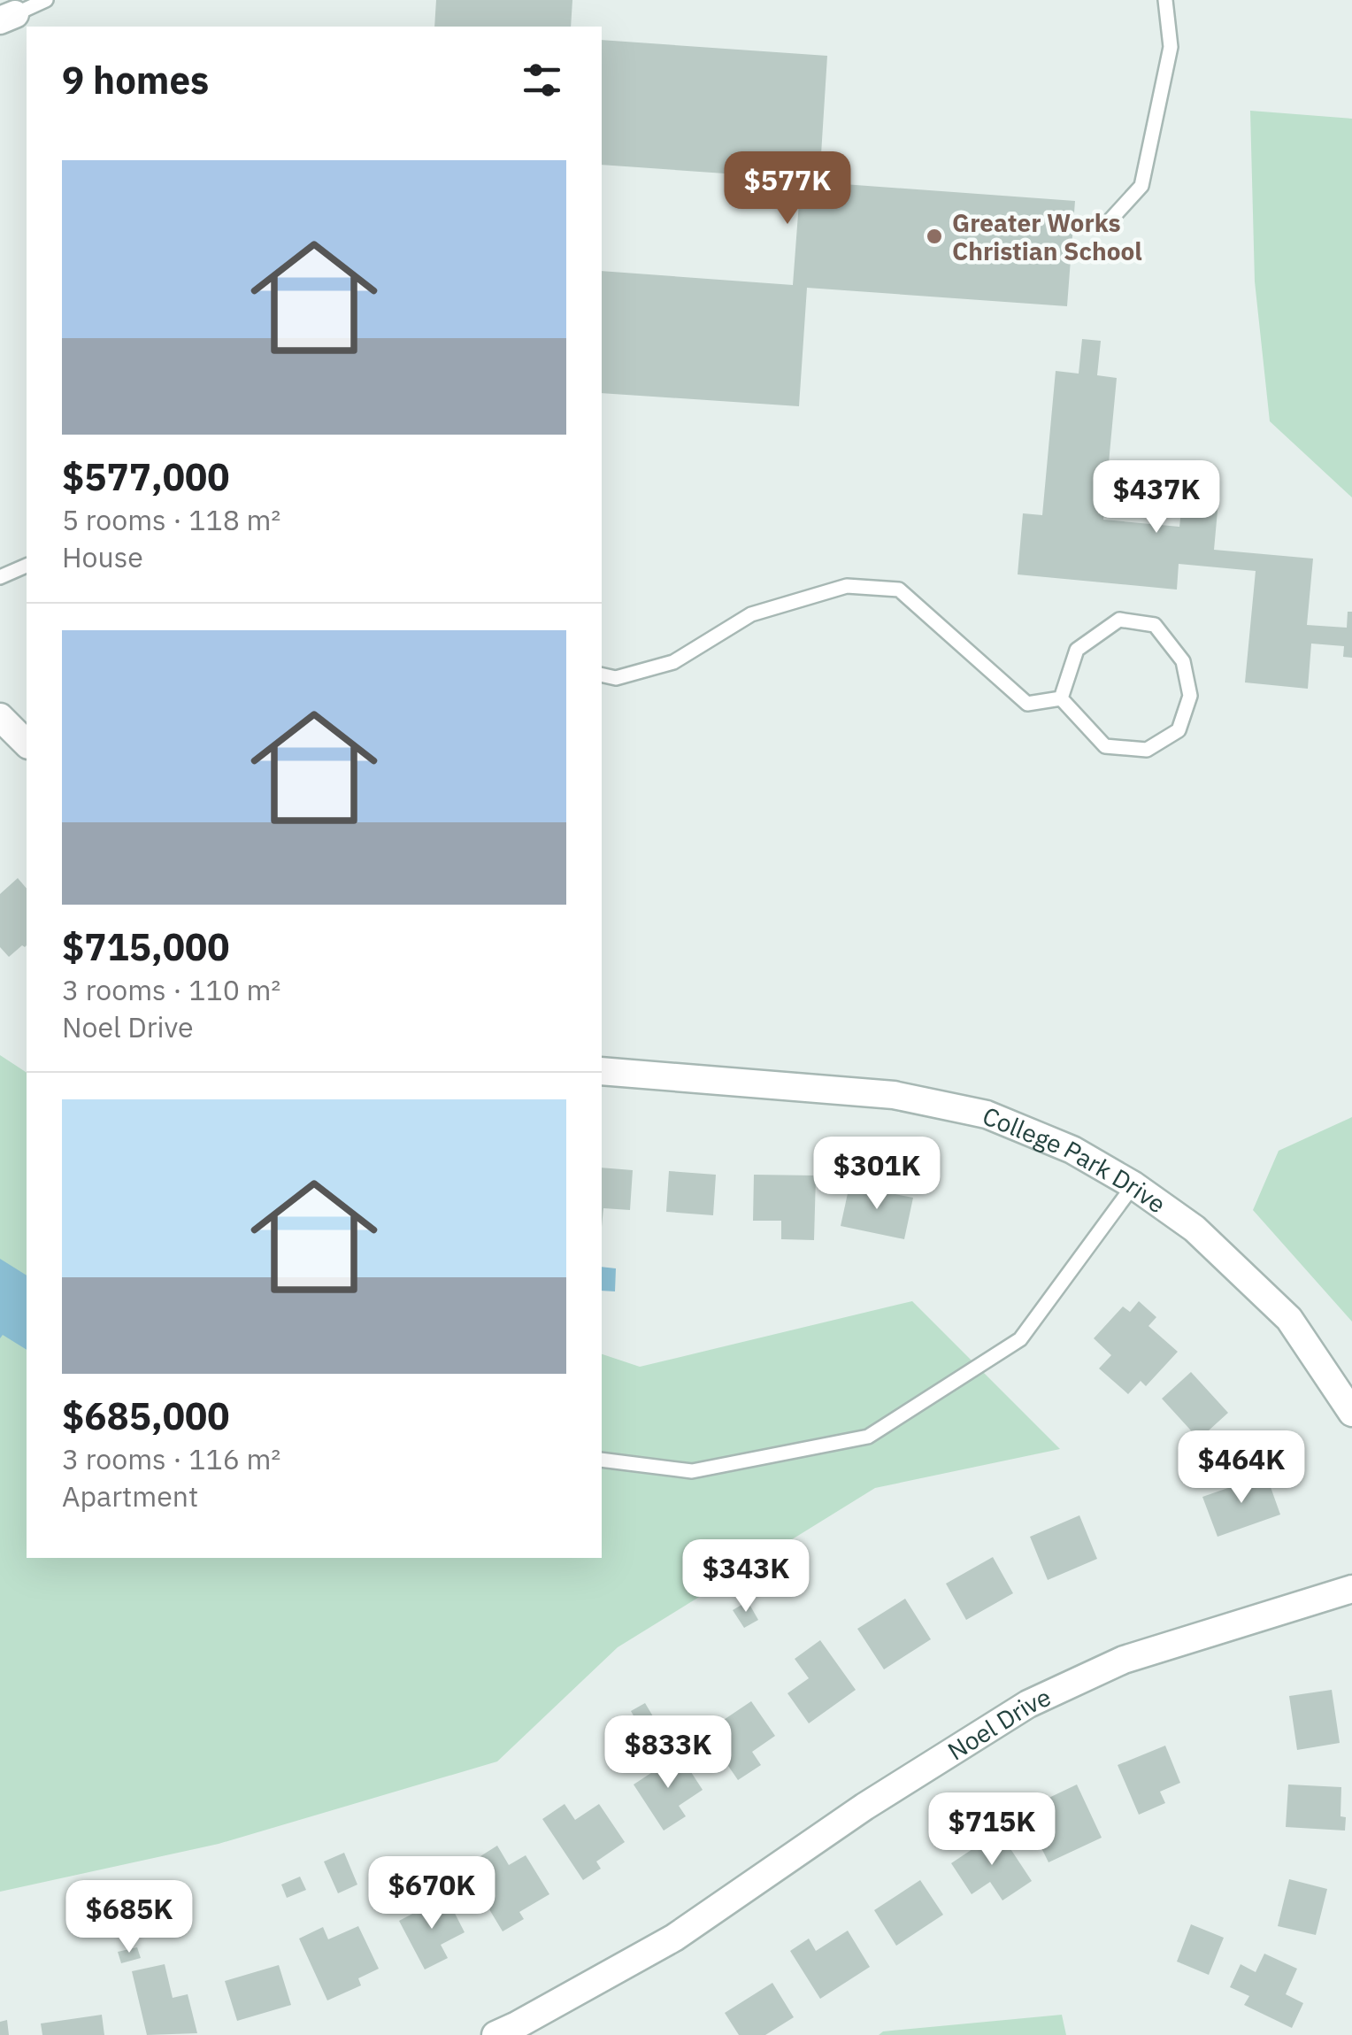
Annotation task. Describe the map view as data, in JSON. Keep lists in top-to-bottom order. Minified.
{"streets":{"street":["College Park Drive","Noel Drive"]},"places":["Greater Works Christian School"],"page":{"heading":"9 homes","list":[{"name":"$577,000","note":"5 rooms · 118 m² · House"},{"name":"$715,000","note":"3 rooms · 110 m² · Noel Drive"},{"name":"$685,000","note":"3 rooms · 116 m² · Apartment"}],"price":["$577K","$437K","$301K","$464K","$343K","$833K","$715K","$670K","$685K"]}}
